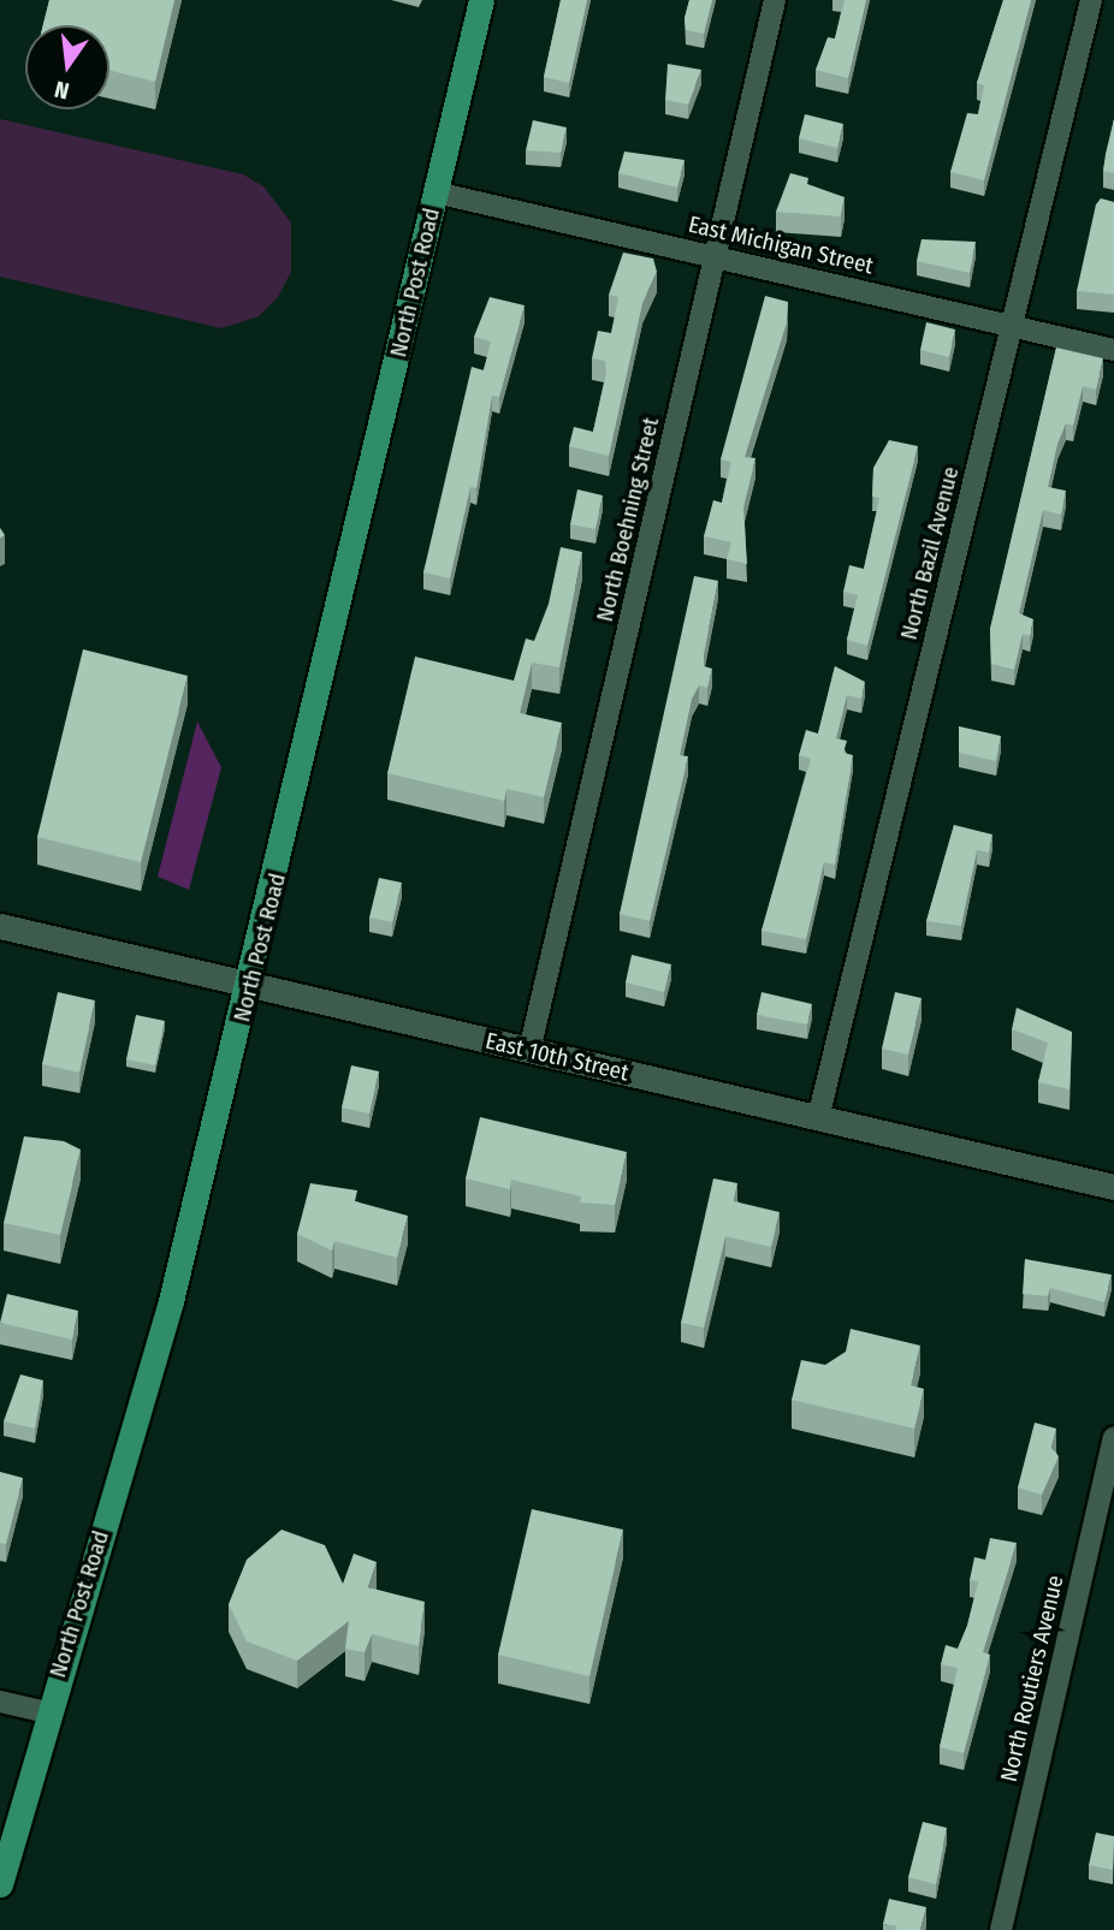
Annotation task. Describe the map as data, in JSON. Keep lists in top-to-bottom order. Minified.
{"streets":{"main road":["North Post Road","East 10th Street"],"street":["East Michigan Street","North Boehning Street","North Bazil Avenue","North Routiers Avenue"]},"crossings":[["East Michigan Street","North Post Road"],["East Michigan Street","North Boehning Street"],["East Michigan Street","North Bazil Avenue"],["North Post Road","East 10th Street"],["North Boehning Street","East 10th Street"],["North Bazil Avenue","East 10th Street"]],"north":"bottom"}
